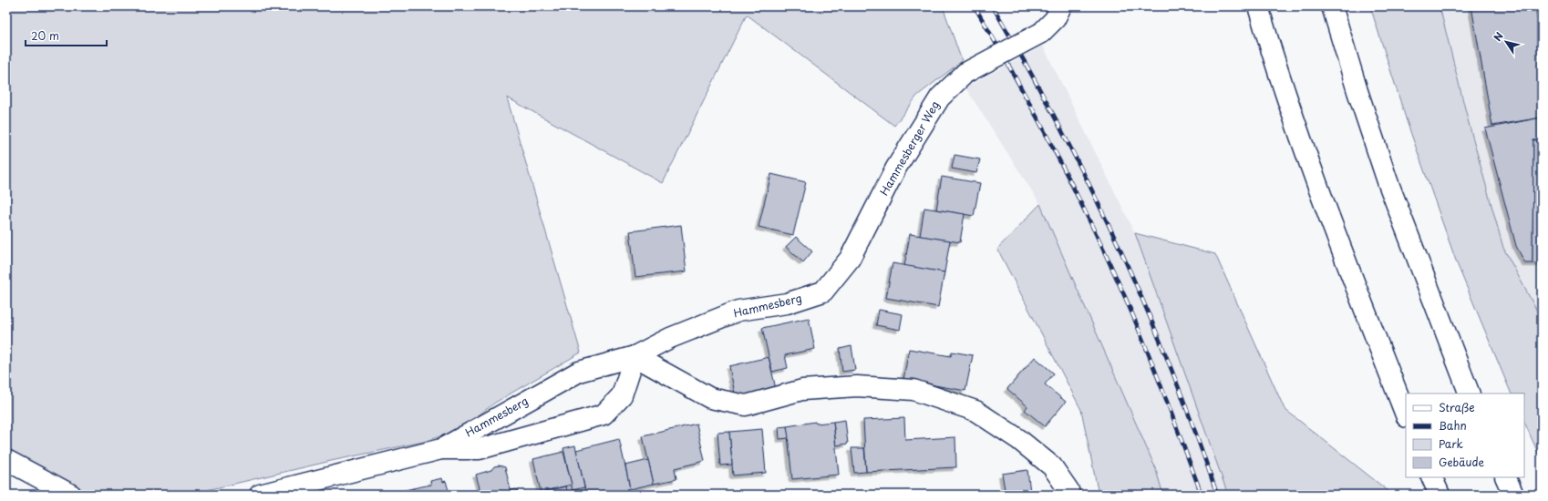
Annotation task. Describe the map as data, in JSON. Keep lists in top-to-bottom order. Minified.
{"streets":{"main road":["Hammesberger Weg","Hammesberg"]},"crossings":[["Hammesberger Weg","Hammesberg"]],"legend":["Straße","Bahn","Park","Gebäude"],"scale_bar":"20 m","north":"top left"}
